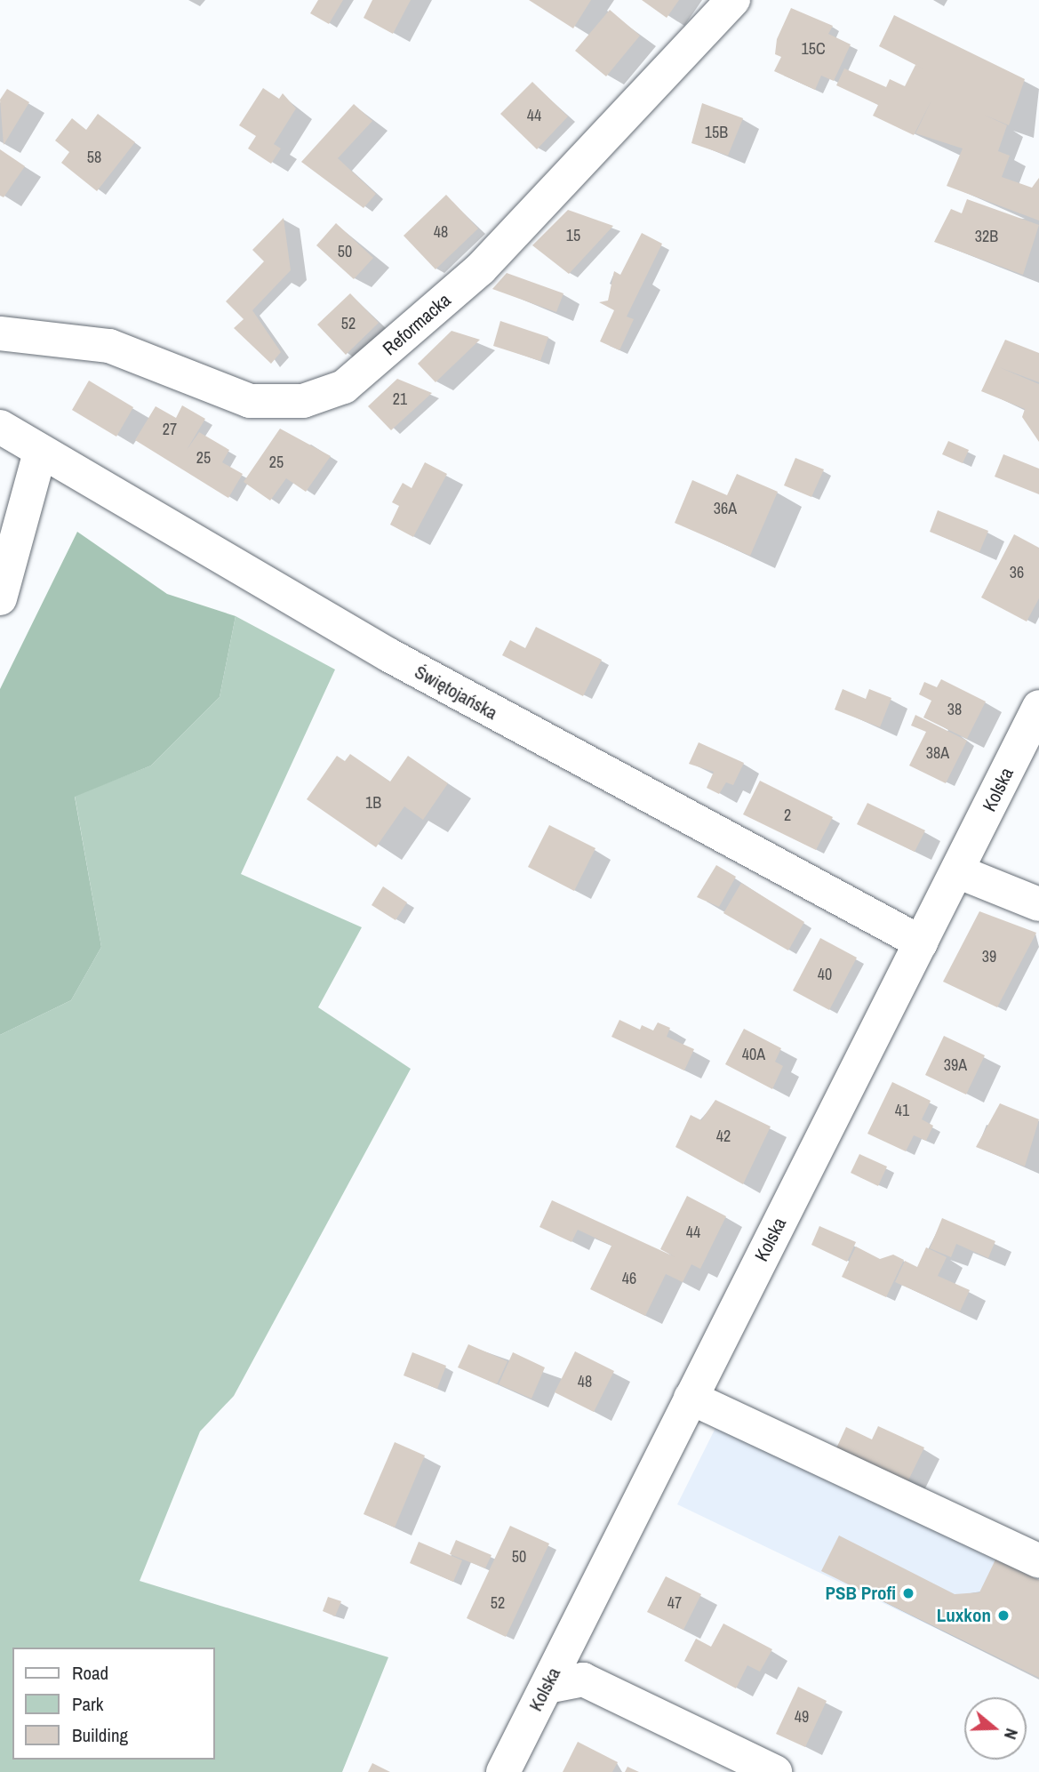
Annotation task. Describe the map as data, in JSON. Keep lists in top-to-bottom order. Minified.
{"streets":{"street":["Reformacka","Świętojańska","Kolska"]},"crossings":[["Świętojańska","Kolska"]],"places":["PSB Profi","Luxkon"],"house_numbers":["15C","44","15B","58","48","15","32B","50","52","21","27","25","25","36A","36","38","38A","1B","2","39","40","40A","39A","41","42","44","46","48","50","52","47","49"],"legend":["Road","Park","Building"],"north":"right"}
